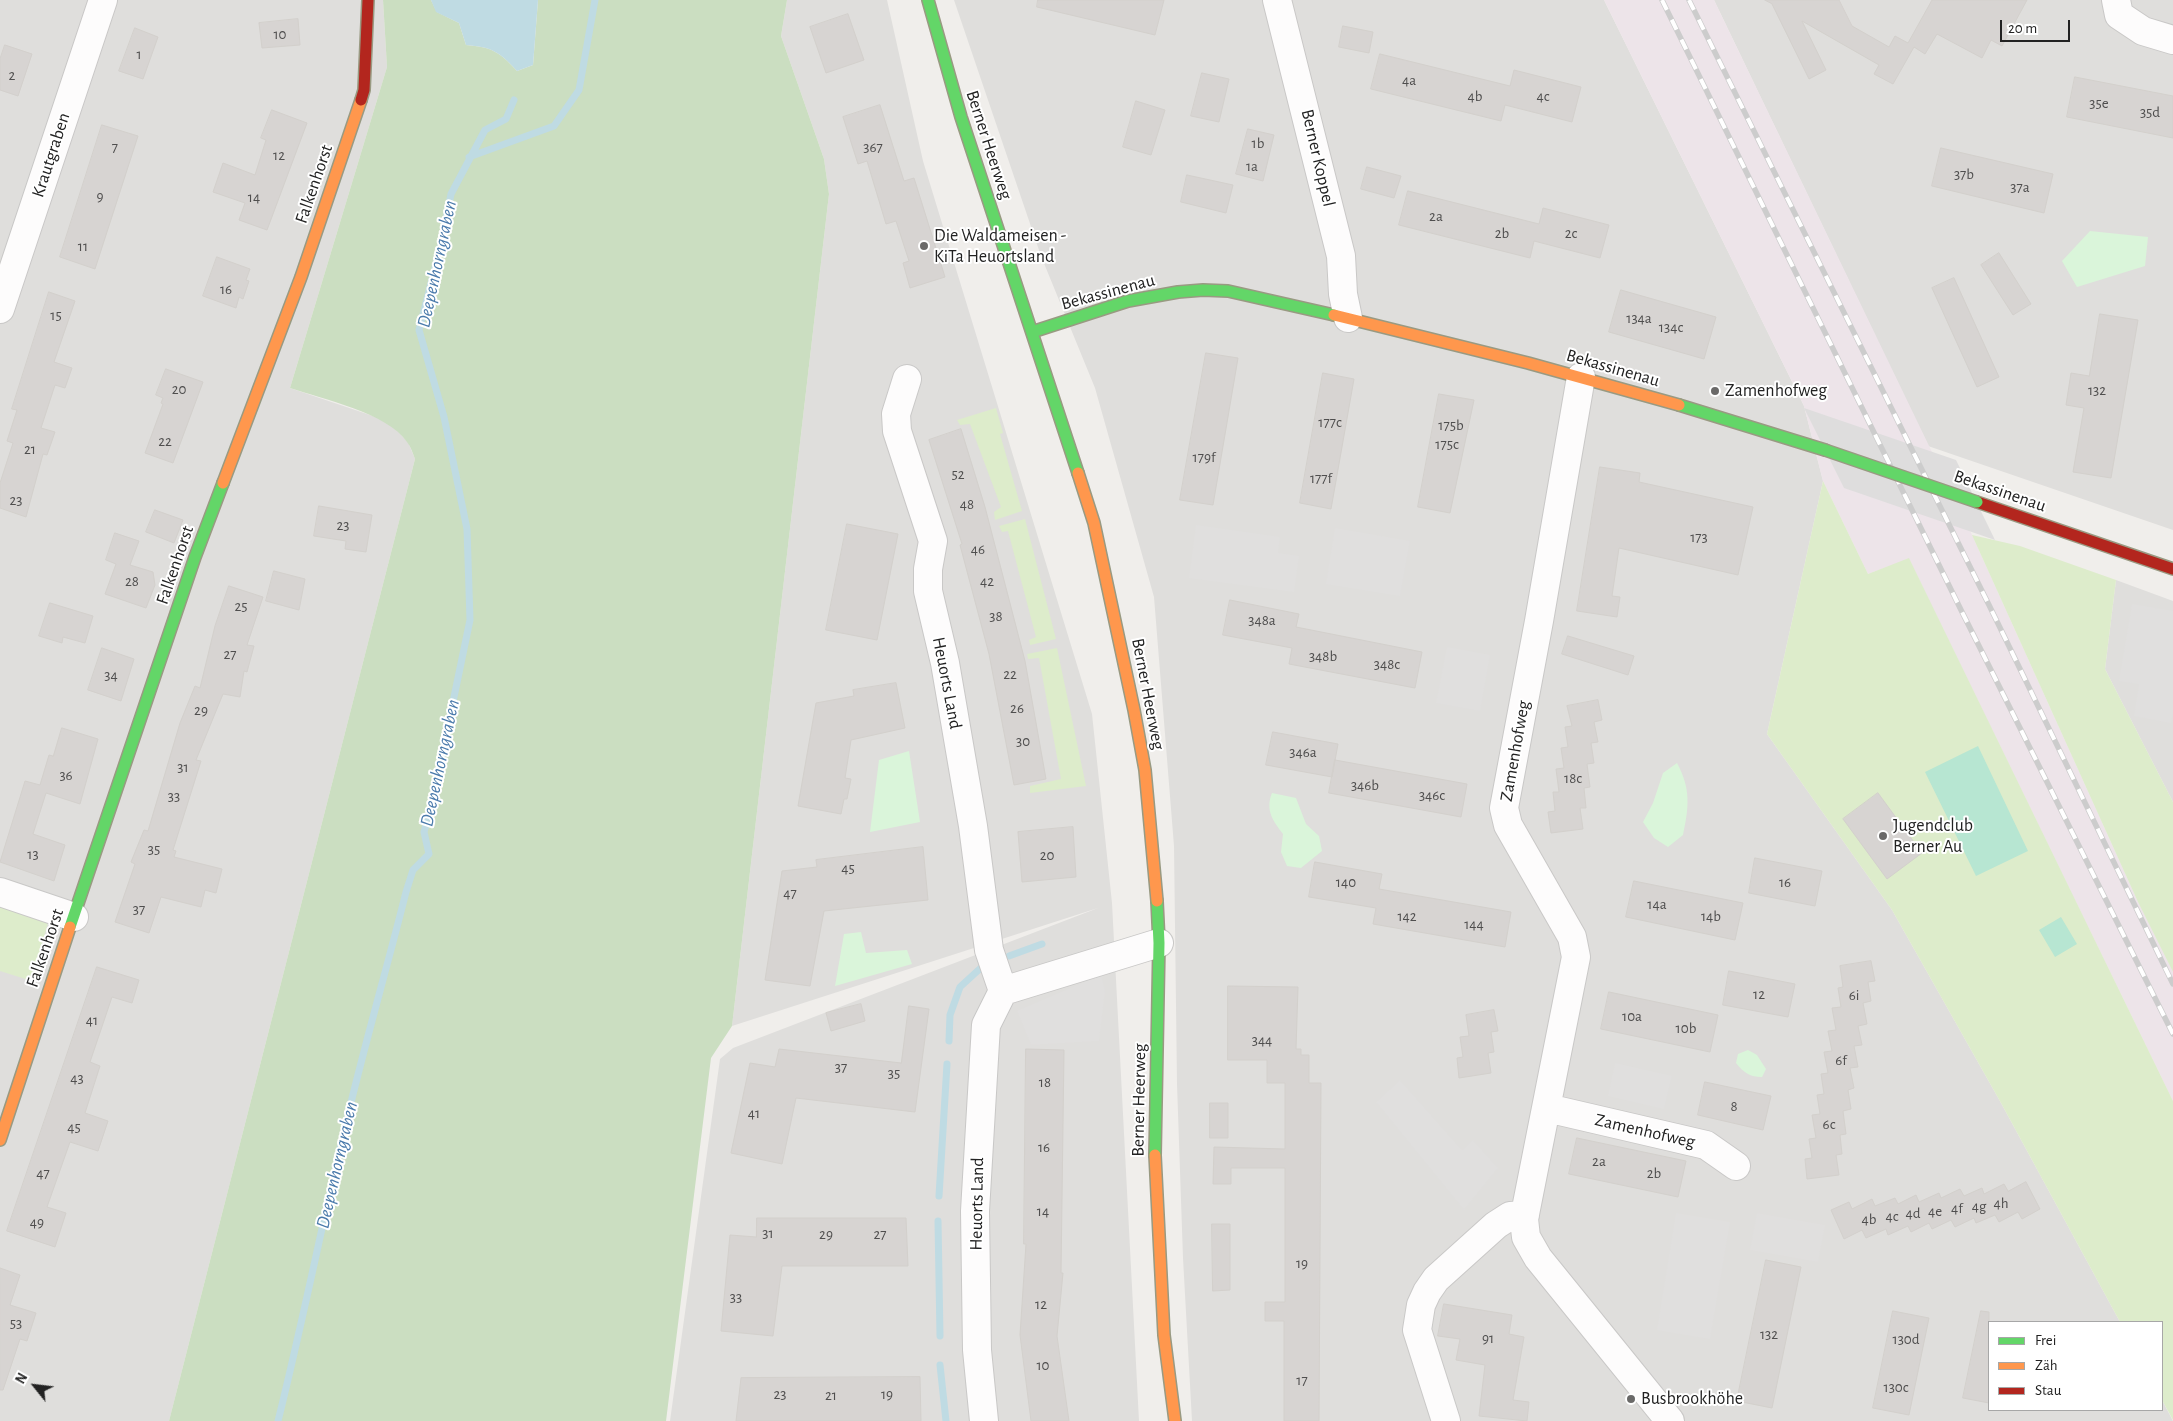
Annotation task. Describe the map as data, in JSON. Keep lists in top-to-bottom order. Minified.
{"streets":{"street":["Berner Heerweg","Krautgraben","Berner Koppel","Falkenhorst","Bekassinenau","Heuorts Land","Zamenhofweg"]},"crossings":[["Berner Heerweg","Bekassinenau"],["Berner Koppel","Bekassinenau"],["Bekassinenau","Zamenhofweg"]],"water":["Deepenhorngraben"],"places":["Die Waldameisen - KiTa Heuortsland","Zamenhofweg","Jugendclub Berner Au","Busbrookhöhe"],"house_numbers":["10","1","2","4a","4b","4c","35e","35d","1b","7","367","12","1a","37b","37a","9","14","2a","2b","2c","11","16","15","134a","134c","20","132","177c","175b","22","175c","21","179f","52","177f","23","48","23","173","46","28","42","25","38","348a","27","348b","348c","22","34","26","29","30","346a","31","36","18c","346b","346c","33","35","13","20","45","140","16","47","14a","37","142","14b","144","12","6i","10a","41","10b","344","6f","37","35","43","18","8","41","6c","45","16","2a","47","2b","4h","4g","4f","14","4e","4d","4c","4b","49","31","29","27","19","33","12","53","132","91","130d","10","17","130c","23","19","21"],"legend":["Frei","Zäh","Stau"],"scale_bar":"20 m","north":"top left"}
